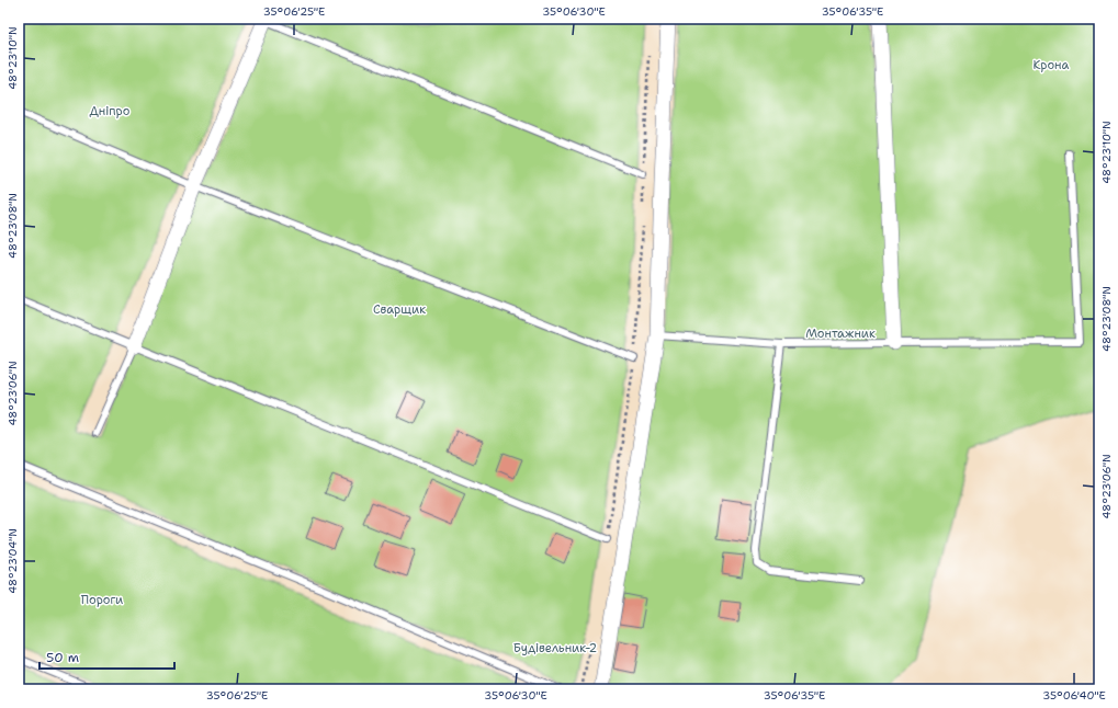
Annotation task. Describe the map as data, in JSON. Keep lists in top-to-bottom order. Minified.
{"parks":["Крона","Дніпро","Сварщик","Монтажник","Пороги","Будівельник-2"],"scale_bar":"50 m","coordinates":["35°06'25\"E","35°06'30\"E","35°06'35\"E","48°23'10\"N","48°23'08\"N","48°23'06\"N","48°23'04\"N","35°06'40\"E"]}
